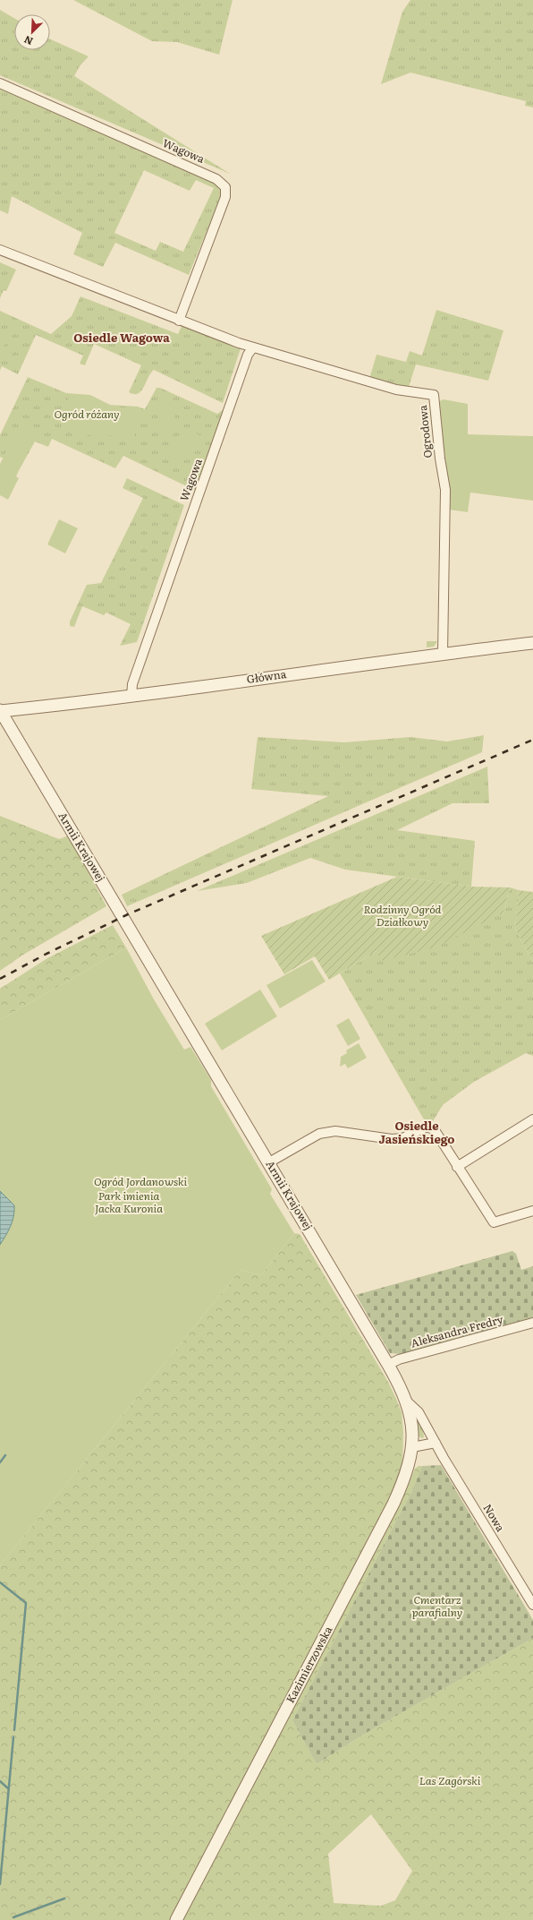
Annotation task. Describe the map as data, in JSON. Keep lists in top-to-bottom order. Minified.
{"streets":{"street":["Wagowa","Ogrodowa","Główna","Armii Krajowej","Aleksandra Fredry","Nowa","Kazimierzowska"]},"crossings":[["Wagowa","Ogrodowa"],["Wagowa","Główna"],["Ogrodowa","Główna"],["Główna","Armii Krajowej"],["Armii Krajowej","Aleksandra Fredry"],["Armii Krajowej","Nowa"],["Armii Krajowej","Kazimierzowska"],["Nowa","Kazimierzowska"]],"districts":["Osiedle Wagowa","Osiedle Jasieńskiego"],"parks":["Ogród różany","Rodzinny Ogród Działkowy","Ogród Jordanowski","Park imienia Jacka Kuronia","Cmentarz parafialny","Las Zagórski"],"north":"bottom left"}
